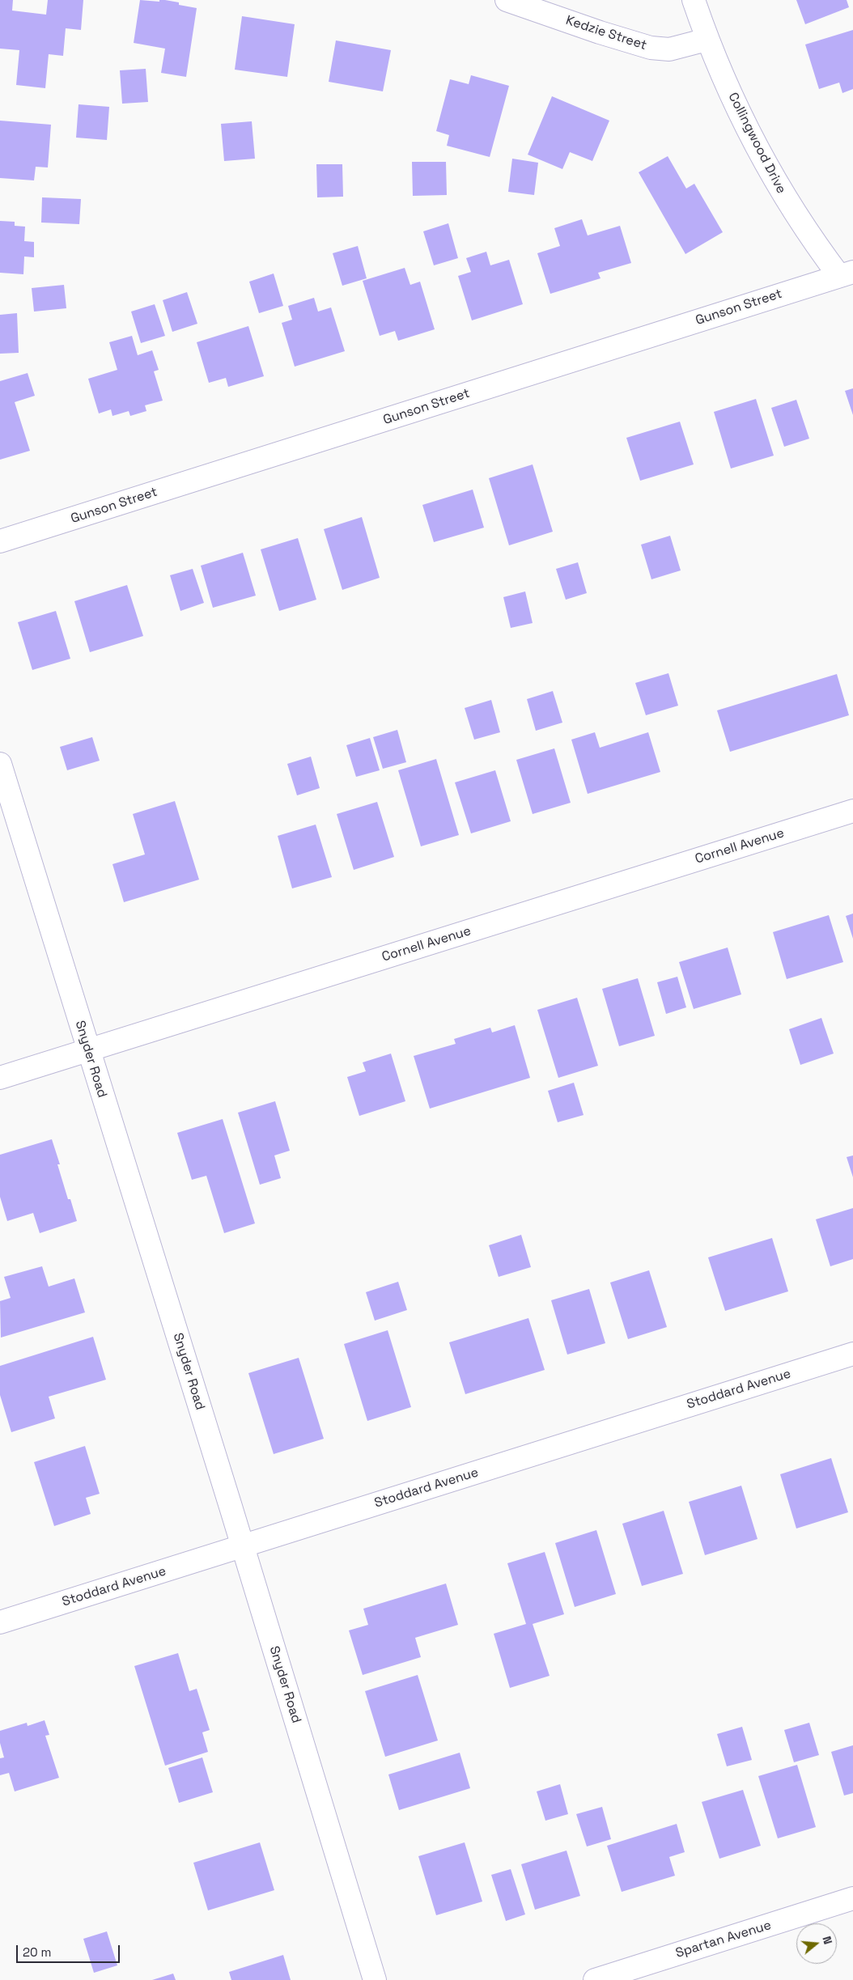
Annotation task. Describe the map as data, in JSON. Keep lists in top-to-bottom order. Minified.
{"streets":{"street":["Kedzie Street","Collingwood Drive","Gunson Street","Cornell Avenue","Snyder Road","Stoddard Avenue","Spartan Avenue"]},"crossings":[["Kedzie Street","Collingwood Drive"],["Collingwood Drive","Gunson Street"],["Cornell Avenue","Snyder Road"],["Snyder Road","Stoddard Avenue"]],"scale_bar":"20 m","north":"right"}
